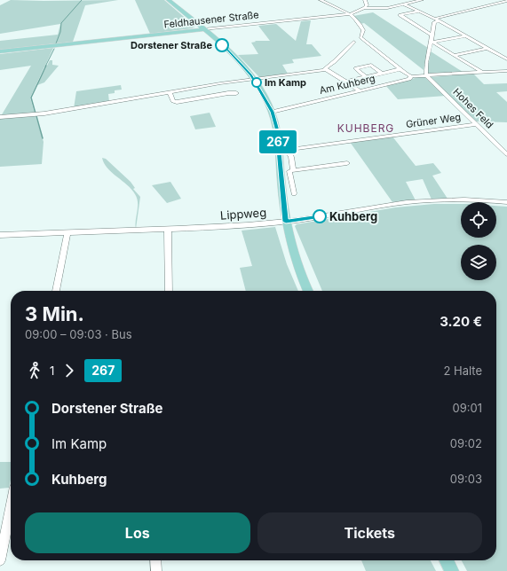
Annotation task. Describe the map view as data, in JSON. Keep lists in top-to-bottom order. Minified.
{"streets":{"main road":["Feldhausener Straße"],"street":["Am Kuhberg","Hohes Feld","Grüner Weg","Lippweg"]},"crossings":[["Am Kuhberg","Hohes Feld"],["Hohes Feld","Grüner Weg"]],"districts":["KUHBERG"],"places":["Dorstener Straße","Im Kamp","Kuhberg"],"lines":["bus line 267"],"page":{"on_map":"267","heading":["3 Min.","09:00 – 09:03 · Bus","3.20 €"],"legs":["1","267","2 Halte"],"list":[{"name":"Dorstener Straße","value":"09:01"},{"name":"Im Kamp","value":"09:02"},{"name":"Kuhberg","value":"09:03"}],"buttons":["Los","Tickets"]}}
